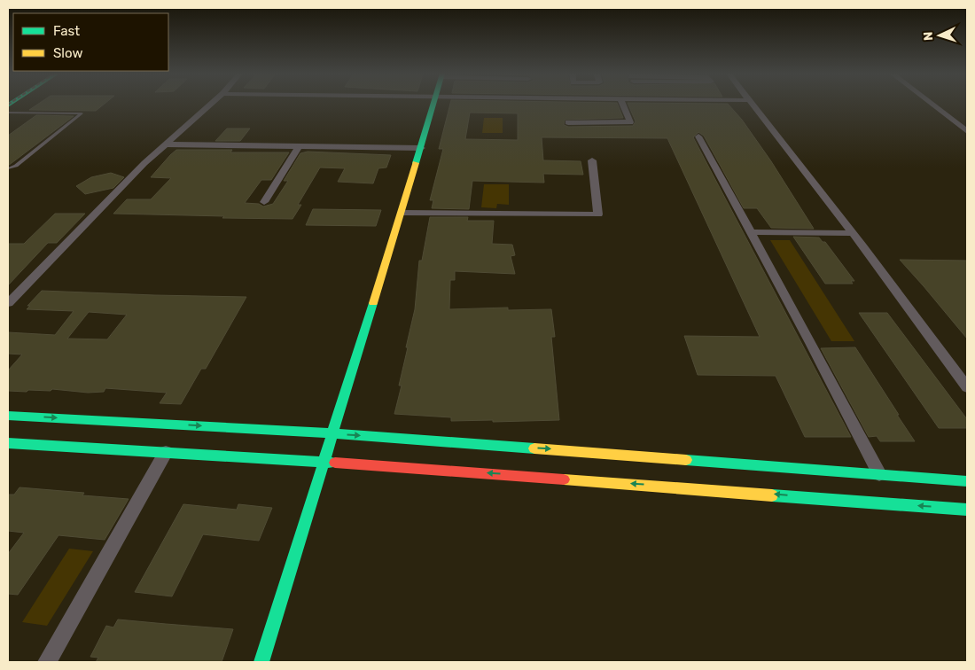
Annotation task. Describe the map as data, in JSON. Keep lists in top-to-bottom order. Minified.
{"legend":["Fast","Slow"],"north":"left"}
